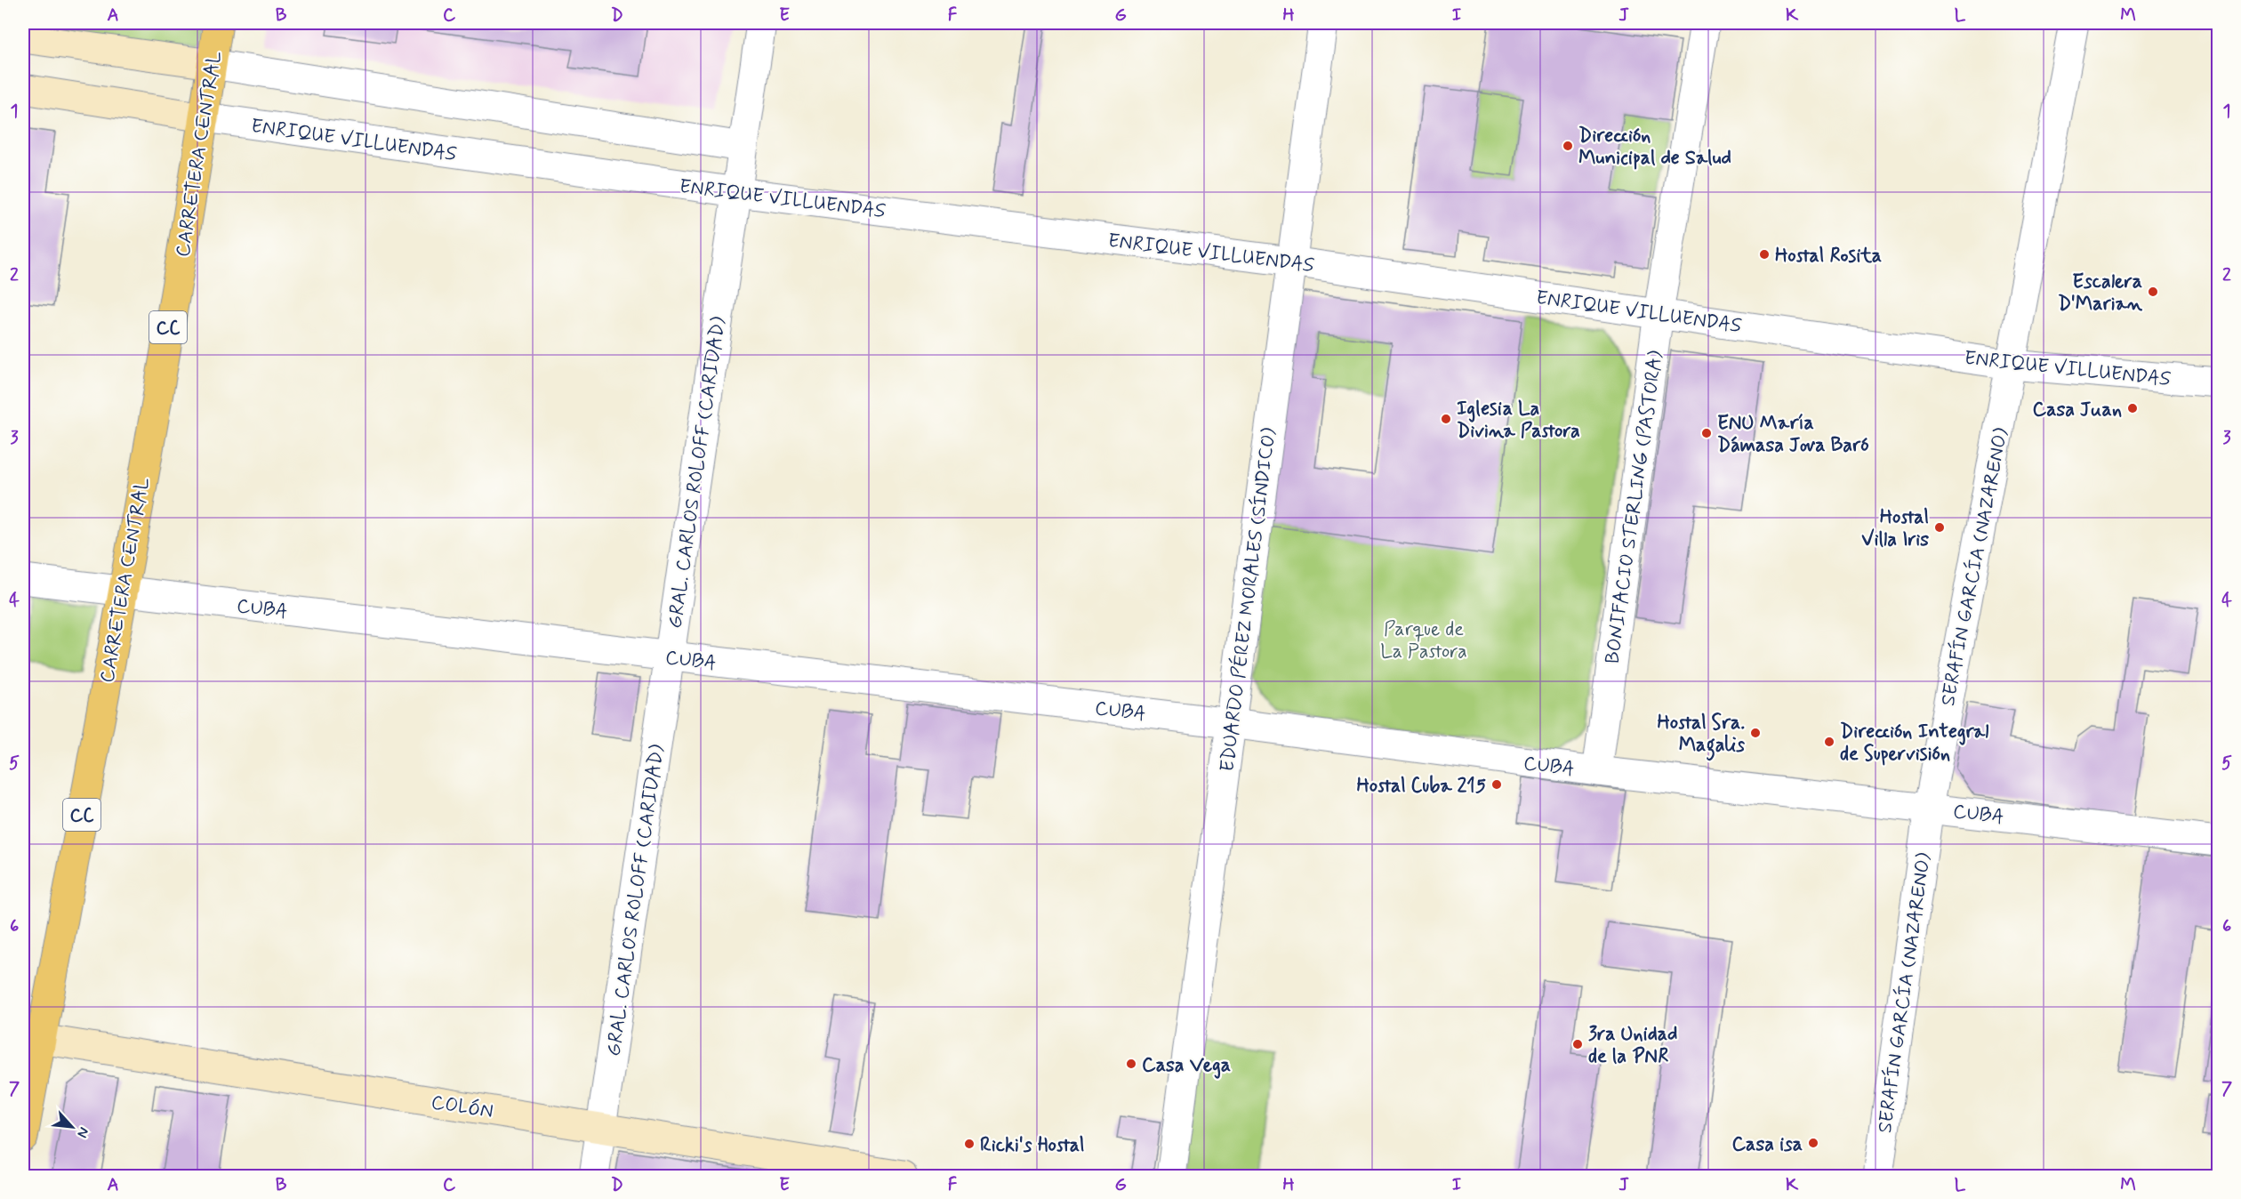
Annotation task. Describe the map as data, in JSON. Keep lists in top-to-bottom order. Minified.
{"streets":{"main road":["CARRETERA CENTRAL","CC","COLÓN"],"street":["ENRIQUE VILLUENDAS","GRAL. CARLOS ROLOFF (CARIDAD)","BONIFACIO STERLING (PASTORA)","SERAFÍN GARCÍA (NAZARENO)","EDUARDO PÉREZ MORALES (SÍNDICO)","CUBA"]},"crossings":[["ENRIQUE VILLUENDAS","CARRETERA CENTRAL"],["ENRIQUE VILLUENDAS","GRAL. CARLOS ROLOFF (CARIDAD)"],["ENRIQUE VILLUENDAS","BONIFACIO STERLING (PASTORA)"],["ENRIQUE VILLUENDAS","SERAFÍN GARCÍA (NAZARENO)"],["ENRIQUE VILLUENDAS","EDUARDO PÉREZ MORALES (SÍNDICO)"],["CARRETERA CENTRAL","CUBA"],["CARRETERA CENTRAL","COLÓN"],["GRAL. CARLOS ROLOFF (CARIDAD)","CUBA"],["GRAL. CARLOS ROLOFF (CARIDAD)","COLÓN"],["BONIFACIO STERLING (PASTORA)","CUBA"],["SERAFÍN GARCÍA (NAZARENO)","CUBA"],["EDUARDO PÉREZ MORALES (SÍNDICO)","CUBA"]],"parks":["Parque de La Pastora"],"places":["Dirección Municipal de Salud","Hostal Rosita","Escalera D'Marian","Casa Juan","Iglesia La Divina Pastora","ENU María Dámasa Jova Baró","Hostal Villa Iris","Hostal Sra. Magalis","Dirección Integral de Supervisión","Hostal Cuba 215","3ra Unidad de la PNR","Casa Vega","Casa isa","Ricki's Hostal"],"north":"bottom right","grid":{"columns":["A","B","C","D","E","F","G","H","I","J","K","L","M"],"rows":["1","2","3","4","5","6","7"]}}
